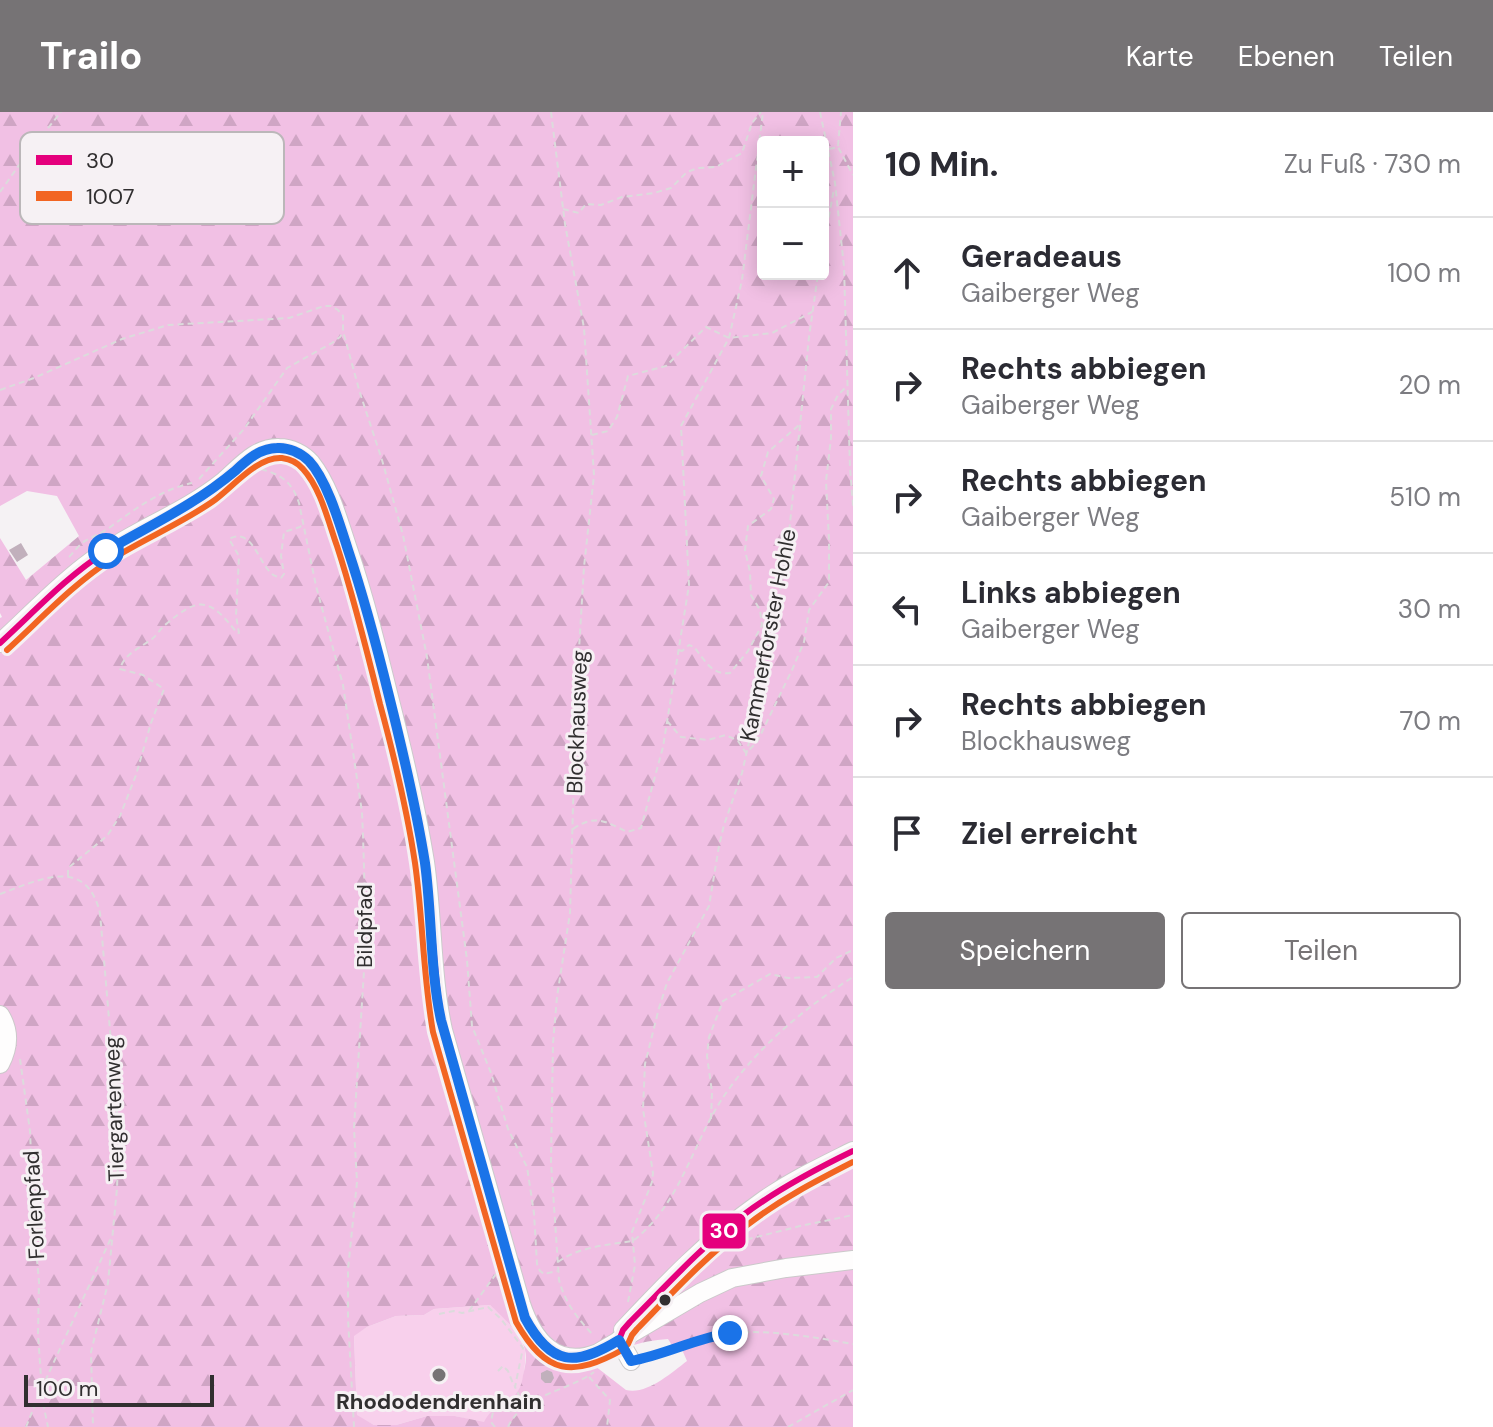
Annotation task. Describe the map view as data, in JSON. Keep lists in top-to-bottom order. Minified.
{"streets":{"path":["Kammerforster Hohle","Blockhausweg","Bildpfad","Tiergartenweg","Forlenpfad"]},"places":["Rhododendrenhain"],"lines":["transit line 30","transit line 1007"],"legend":["30","1007"],"scale_bar":"100 m","page":{"header":"Trailo","nav":["Karte","Ebenen","Teilen"],"heading":["10 Min.","Zu Fuß · 730 m"],"map_buttons":["+","−"],"list":[["Geradeaus","Gaiberger Weg","100 m"],["Rechts abbiegen","Gaiberger Weg","20 m"],["Rechts abbiegen","Gaiberger Weg","510 m"],["Links abbiegen","Gaiberger Weg","30 m"],["Rechts abbiegen","Blockhausweg","70 m"],"Ziel erreicht"],"buttons":["Speichern","Teilen"],"scale":"100 m"}}
